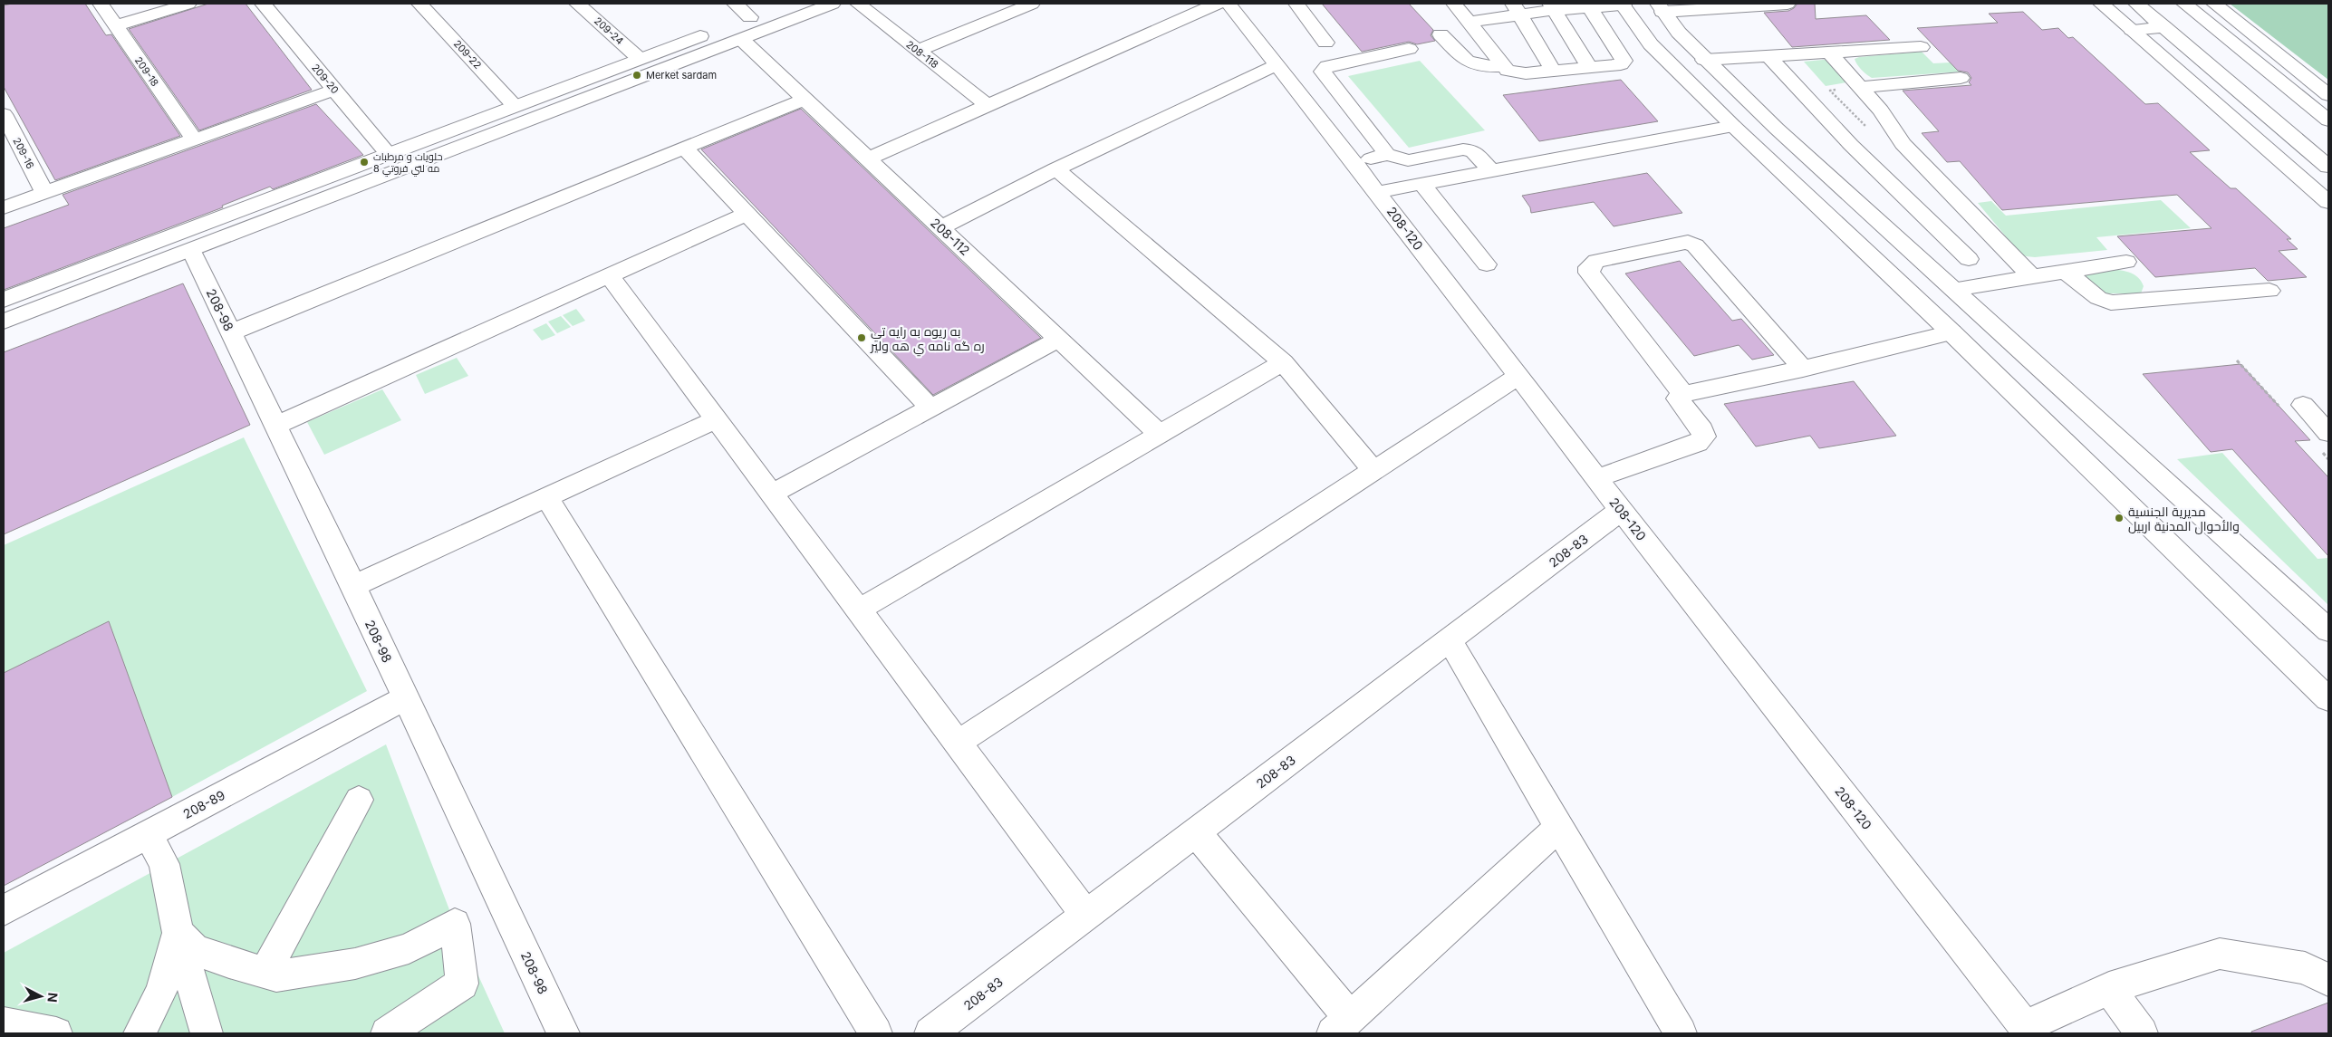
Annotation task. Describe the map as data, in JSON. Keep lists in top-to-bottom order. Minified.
{"streets":{"main road":["209-24","209-22","208-118","209-18","209-20","209-16","208-120","208-112","208-98","208-83","208-89"]},"crossings":[["208-120","208-83"],["208-98","208-89"]],"places":["Merket sardam","حلويات و مرطبات مه لتي فروتي 8","به ريوه به رايه تي ره گه نامه ي هه ولير","مديرية الجنسية والأحوال المدنية اربيل"],"north":"right"}
